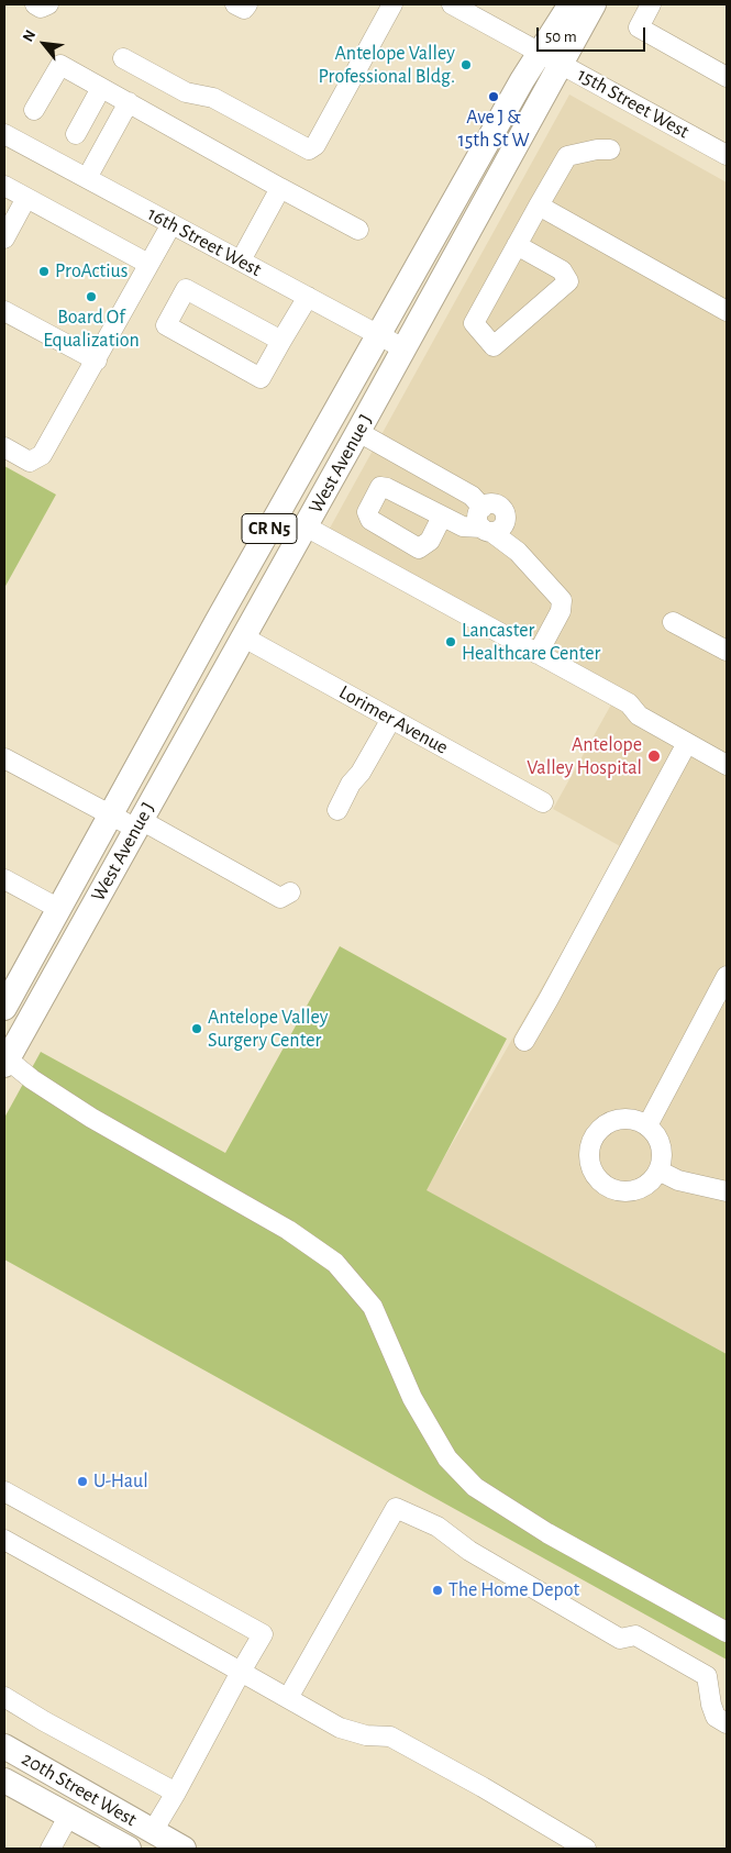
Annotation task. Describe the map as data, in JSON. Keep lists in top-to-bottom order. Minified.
{"streets":{"main road":["West Avenue J","CR N5","20th Street West"],"street":["15th Street West","16th Street West","Lorimer Avenue"]},"crossings":[["15th Street West","West Avenue J"],["16th Street West","West Avenue J"],["West Avenue J","Lorimer Avenue"]],"places":["Antelope Valley Professional Bldg.","Ave J & 15th St W","ProActius","Board Of Equalization","Lancaster Healthcare Center","Antelope Valley Hospital","Antelope Valley Surgery Center","U-Haul","The Home Depot"],"scale_bar":"50 m","north":"top left"}
